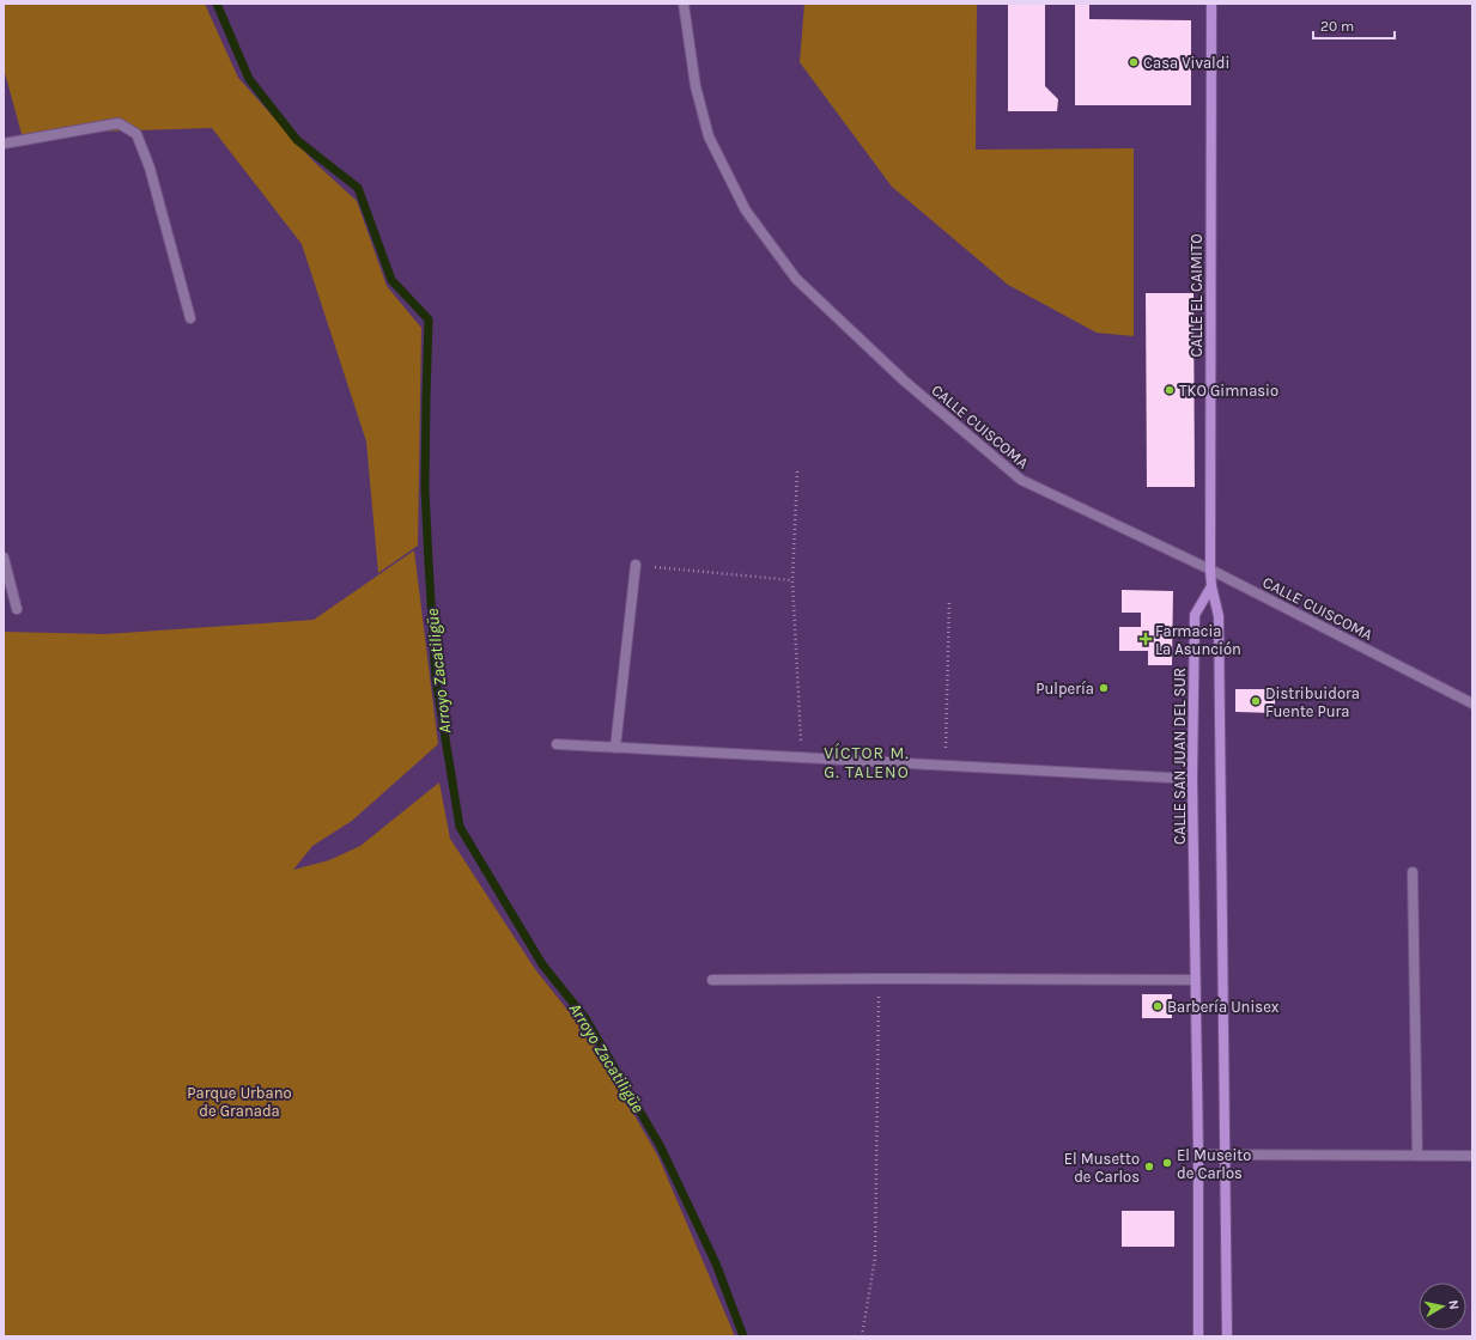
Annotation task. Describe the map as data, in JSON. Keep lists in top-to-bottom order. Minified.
{"streets":{"street":["CALLE EL CAIMITO","CALLE CUISCOMA","CALLE SAN JUAN DEL SUR"]},"crossings":[["CALLE EL CAIMITO","CALLE CUISCOMA"],["CALLE EL CAIMITO","CALLE SAN JUAN DEL SUR"]],"districts":["VÍCTOR M. G. TALENO"],"water":["Arroyo Zacatiligüe"],"parks":["Parque Urbano de Granada"],"places":{"other":["Casa Vivaldi","TKO Gimnasio","Pulpería","Distribuidora Fuente Pura","Barbería Unisex","El Museito de Carlos","El Musetto de Carlos"],"health":["Farmacia La Asunción"]},"scale_bar":"20 m","north":"right"}
